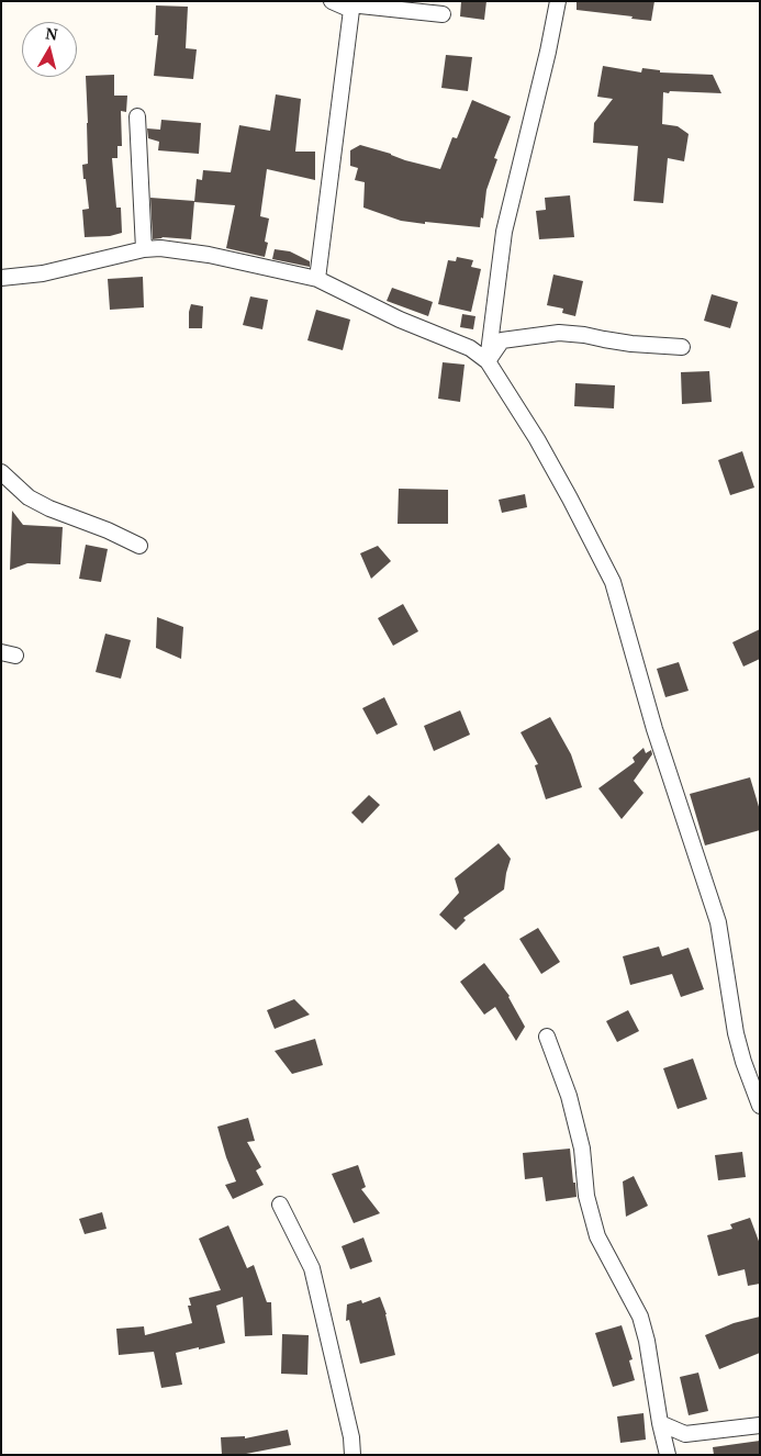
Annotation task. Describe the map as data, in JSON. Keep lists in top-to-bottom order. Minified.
{"north":"top"}
